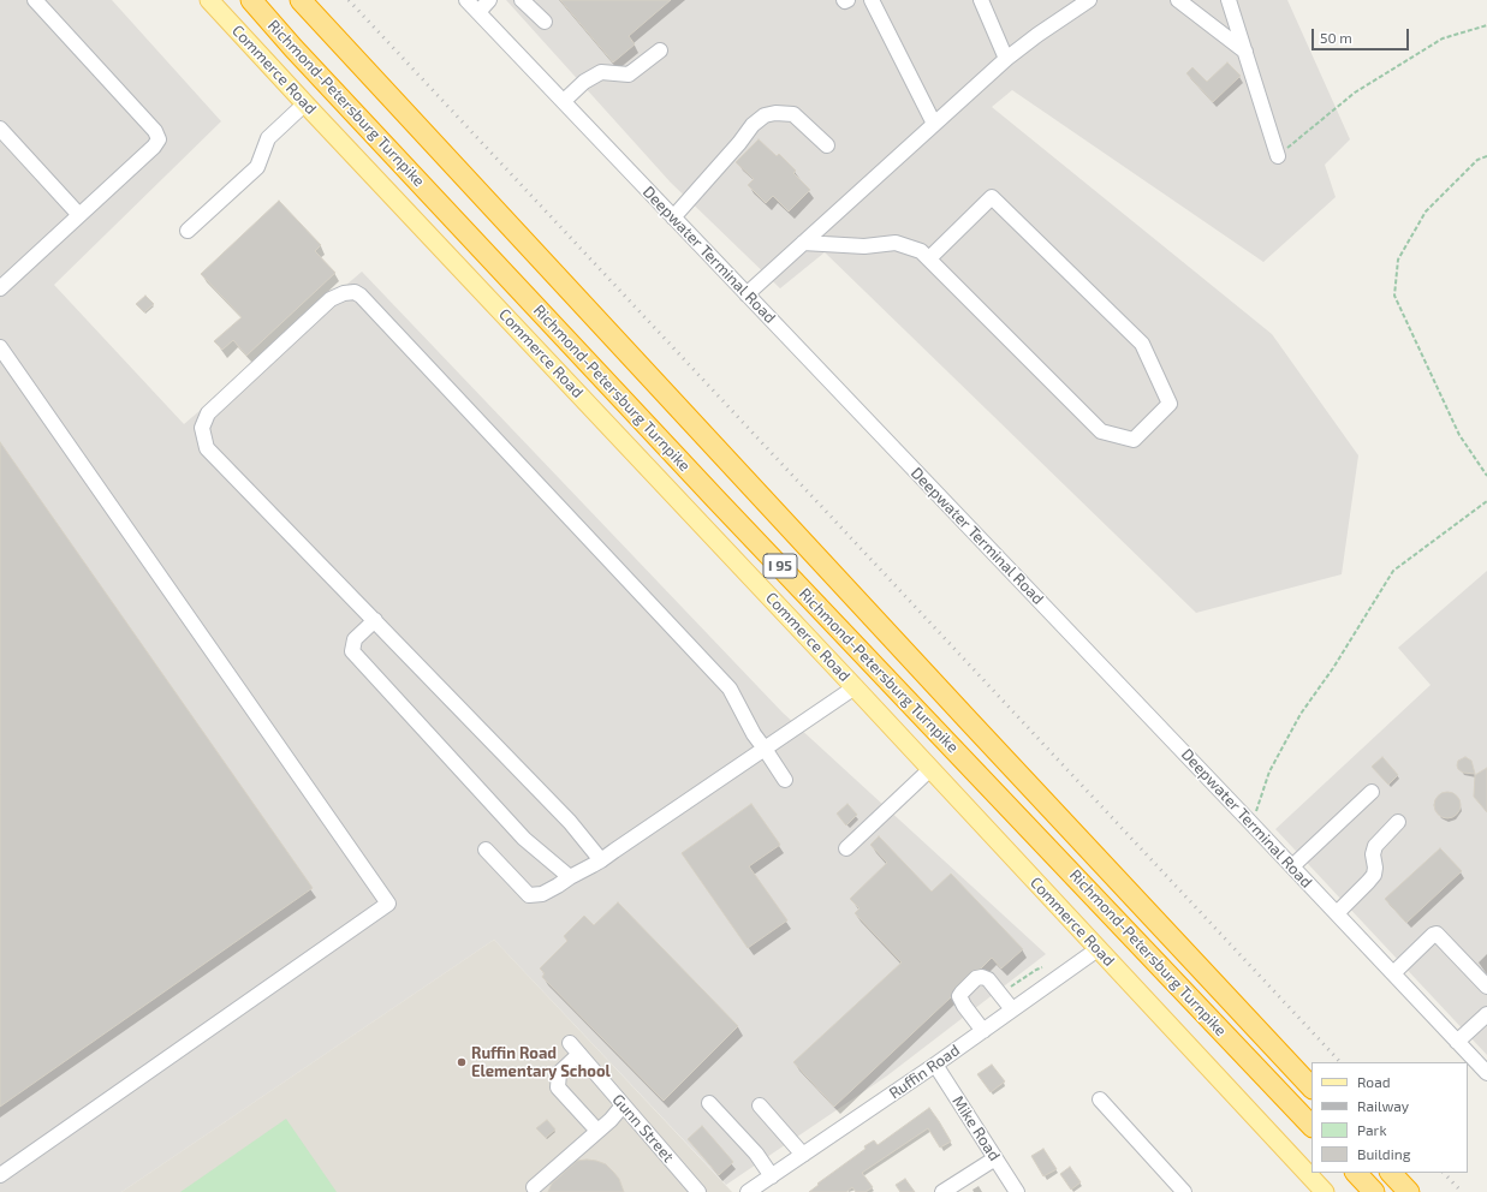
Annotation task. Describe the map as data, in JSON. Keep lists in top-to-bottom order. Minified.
{"streets":{"highway":["Richmond-Petersburg Turnpike","I 95"],"main road":["Commerce Road"],"street":["Deepwater Terminal Road","Ruffin Road","Gunn Street","Mike Road"]},"crossings":[["Commerce Road","Ruffin Road"],["Ruffin Road","Mike Road"]],"places":["Ruffin Road Elementary School"],"legend":["Road","Railway","Park","Building"],"scale_bar":"50 m"}
